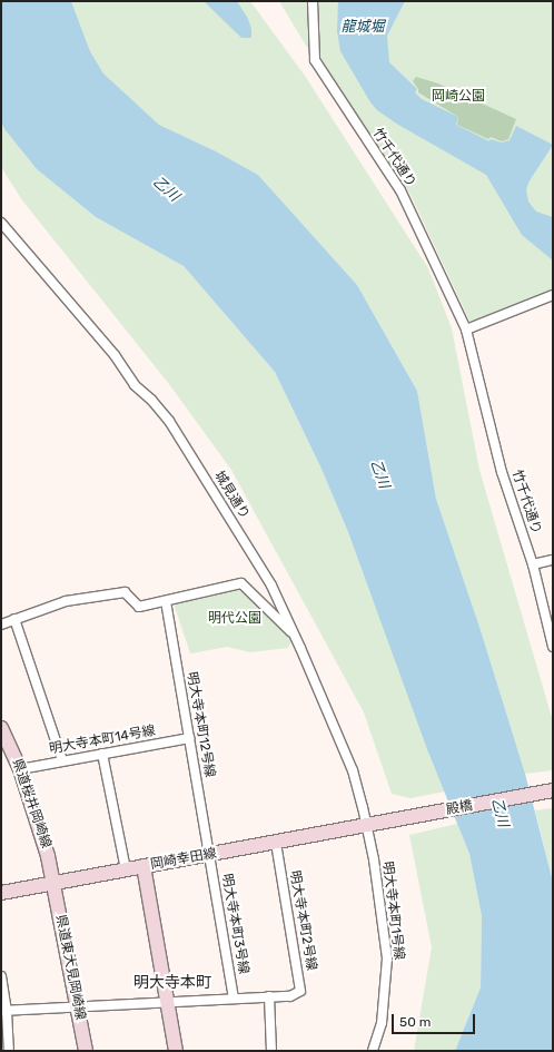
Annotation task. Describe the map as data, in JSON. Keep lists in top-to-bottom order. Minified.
{"streets":{"main road":["県道桜井岡崎線","殿橋","岡崎幸田線","県道東大見岡崎線"],"street":["竹千代通り","城見通り","明大寺本町12号線","明大寺本町14号線","明大寺本町1号線","明大寺本町2号線","明大寺本町3号線"]},"crossings":[["城見通り","殿橋"],["城見通り","岡崎幸田線"],["城見通り","明大寺本町1号線"],["明大寺本町12号線","明大寺本町14号線"],["明大寺本町12号線","岡崎幸田線"],["明大寺本町12号線","明大寺本町3号線"],["明大寺本町14号線","県道桜井岡崎線"],["県道桜井岡崎線","岡崎幸田線"],["県道桜井岡崎線","県道東大見岡崎線"],["殿橋","岡崎幸田線"],["殿橋","明大寺本町1号線"],["岡崎幸田線","明大寺本町1号線"],["岡崎幸田線","明大寺本町2号線"],["岡崎幸田線","明大寺本町3号線"],["岡崎幸田線","県道東大見岡崎線"]],"districts":["明大寺本町"],"water":["龍城堀","乙川"],"parks":["岡崎公園","明代公園"],"scale_bar":"50 m"}
